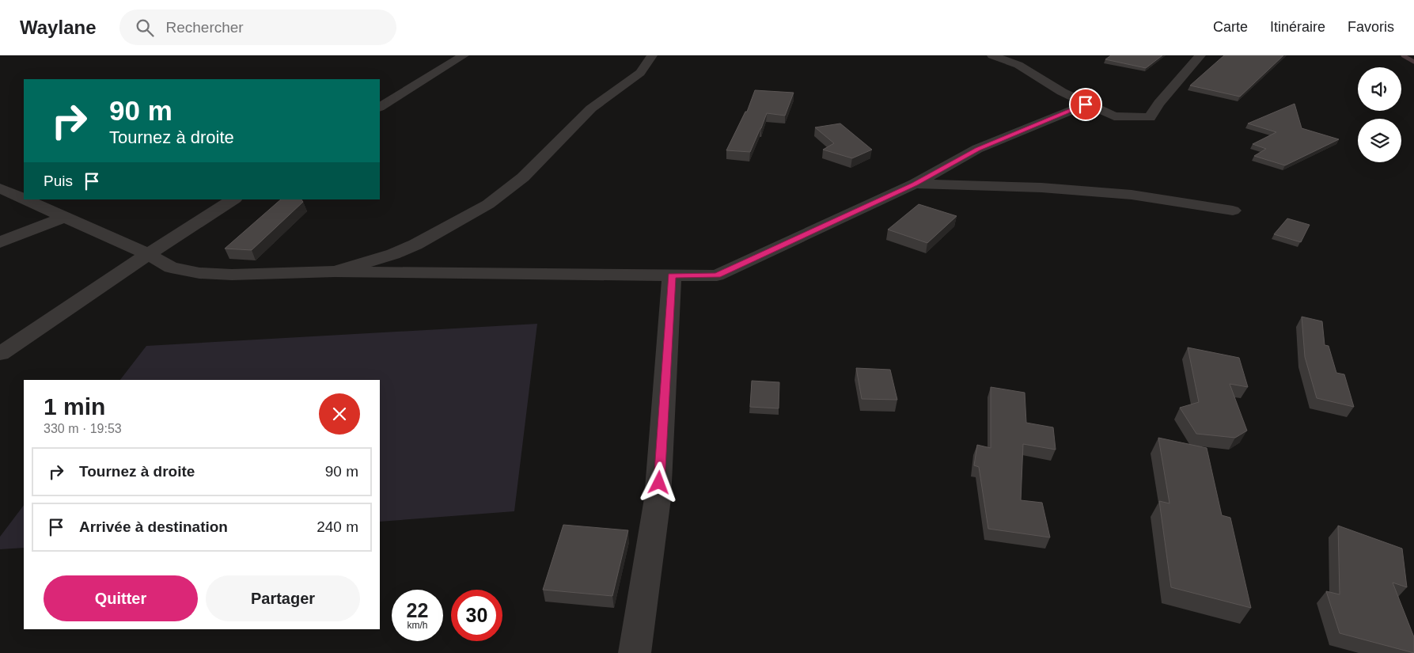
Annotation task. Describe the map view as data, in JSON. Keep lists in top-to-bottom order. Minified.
{"page":{"header":"Waylane","search":"Rechercher","nav":["Carte","Itinéraire","Favoris"],"turn":["90 m","Tournez à droite"],"then":"Puis","heading":["1 min","330 m · 19:53"],"list":[{"name":"Tournez à droite","value":"90 m"},{"name":"Arrivée à destination","value":"240 m"}],"buttons":["Quitter","Partager"],"speed":"22 km/h","limit":"30"}}
